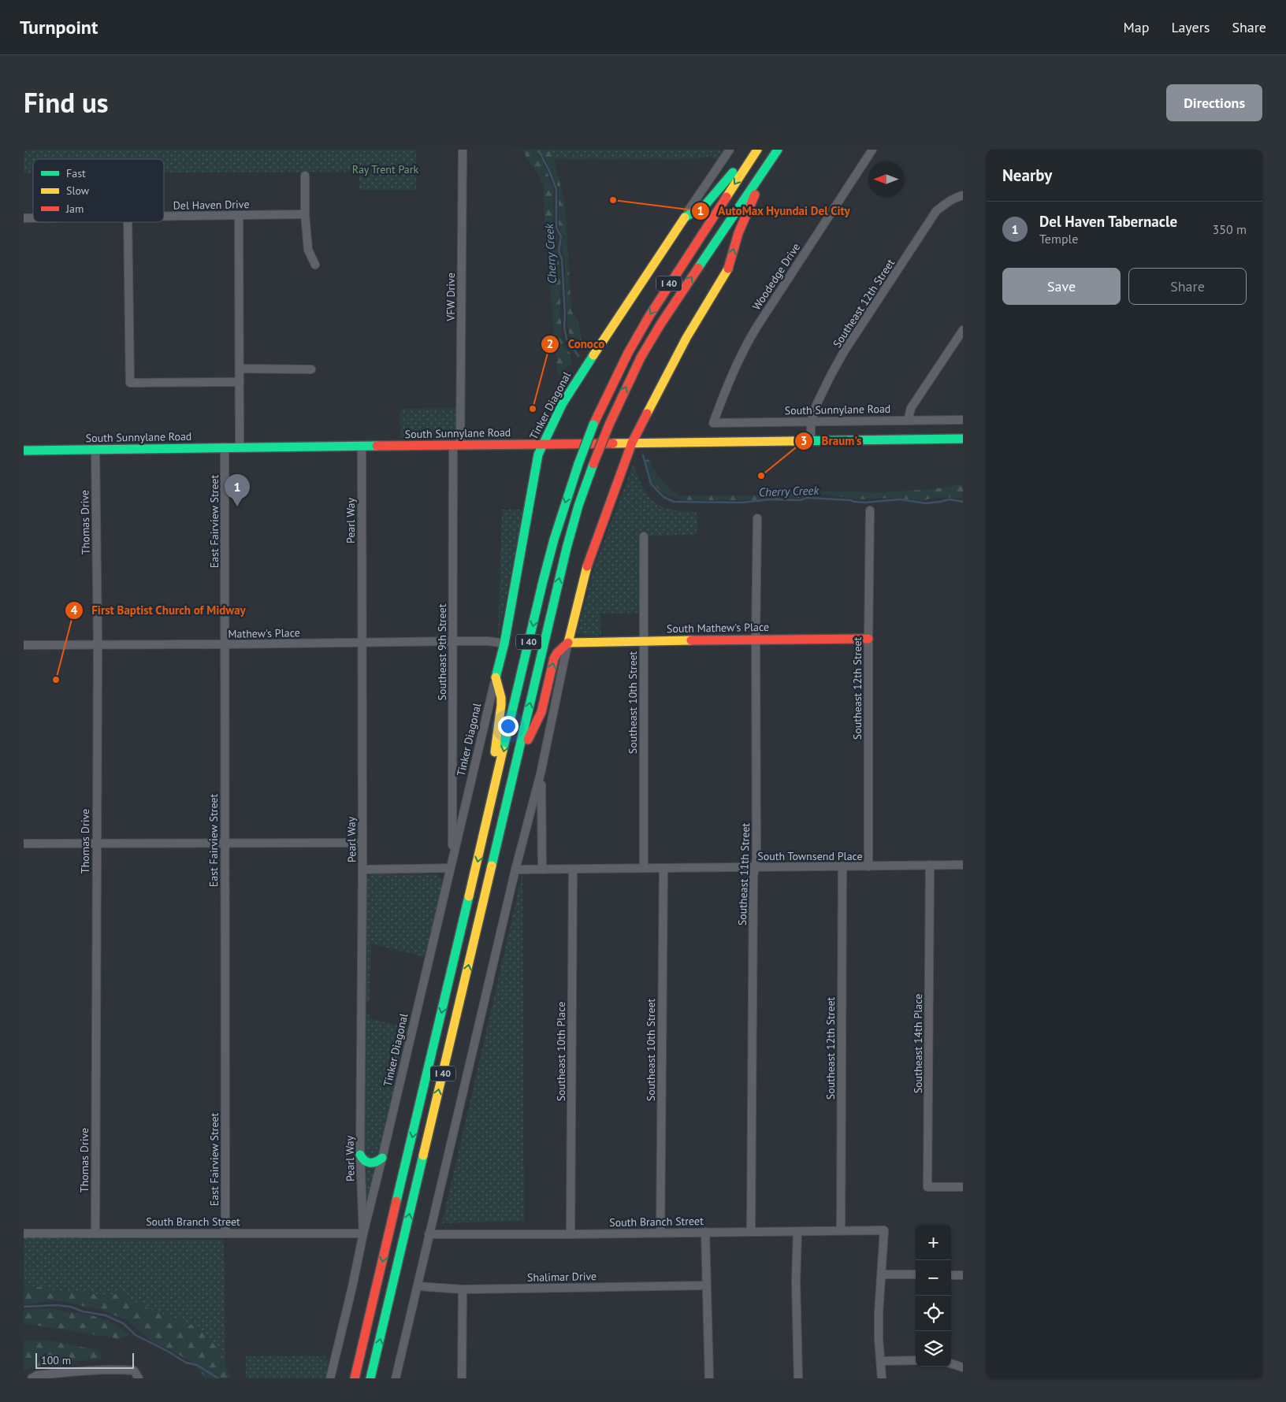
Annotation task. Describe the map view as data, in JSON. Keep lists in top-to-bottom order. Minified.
{"streets":{"main road":["I 40","Tinker Diagonal","South Sunnylane Road","South Mathew's Place"],"street":["Del Haven Drive","Woodedge Drive","VFW Drive","Southeast 12th Street","Pearl Way","East Fairview Street","Thomas Drive","Mathew's Place","Southeast 9th Street","Southeast 10th Street","South Townsend Place","Southeast 11th Street","Southeast 14th Place","Southeast 10th Place","South Branch Street","Shalimar Drive"]},"crossings":[["Woodedge Drive","South Sunnylane Road"],["VFW Drive","South Sunnylane Road"],["VFW Drive","Southeast 9th Street"],["Southeast 12th Street","South Sunnylane Road"],["Southeast 12th Street","South Mathew's Place"],["Southeast 12th Street","South Townsend Place"],["Southeast 12th Street","South Branch Street"],["Tinker Diagonal","South Sunnylane Road"],["Tinker Diagonal","Pearl Way"],["Tinker Diagonal","Mathew's Place"],["Tinker Diagonal","Southeast 9th Street"],["Tinker Diagonal","South Branch Street"],["South Sunnylane Road","Pearl Way"],["South Sunnylane Road","East Fairview Street"],["South Sunnylane Road","Thomas Drive"],["South Sunnylane Road","Southeast 9th Street"],["Pearl Way","Mathew's Place"],["Pearl Way","South Branch Street"],["East Fairview Street","Mathew's Place"],["East Fairview Street","South Branch Street"],["Thomas Drive","Mathew's Place"],["Thomas Drive","South Branch Street"],["South Mathew's Place","Southeast 10th Street"],["South Mathew's Place","Southeast 11th Street"],["Mathew's Place","Southeast 9th Street"],["Southeast 10th Street","South Townsend Place"],["Southeast 10th Street","South Branch Street"],["South Townsend Place","Southeast 11th Street"],["South Townsend Place","Southeast 14th Place"],["South Townsend Place","Southeast 10th Place"],["Southeast 11th Street","South Branch Street"],["Southeast 10th Place","South Branch Street"]],"water":["Cherry Creek"],"parks":["Ray Trent Park"],"places":["AutoMax Hyundai Del City","Conoco","Braum's","First Baptist Church of Midway"],"legend":["Fast","Slow","Jam"],"scale_bar":"100 m","north":"left","page":{"header":"Turnpoint","nav":["Map","Layers","Share"],"title":"Find us","buttons":["Directions",["Save","Share"]],"heading":"Nearby","list":[{"mark":"1","name":"Del Haven Tabernacle","note":"Temple","value":"350 m"}],"pins":"1","map_buttons":["+","−"],"scale":"100 m"}}
